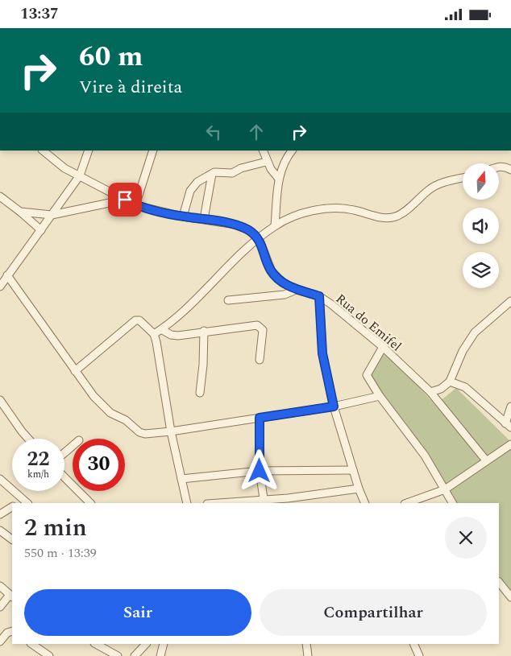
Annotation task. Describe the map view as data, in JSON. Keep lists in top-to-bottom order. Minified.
{"streets":{"street":["Rua do Emifel"]},"north":"top","page":{"status":"13:37","turn":["60 m","Vire à direita"],"speed":"22 km/h","limit":"30","heading":["2 min","550 m · 13:39"],"buttons":["Sair","Compartilhar"]}}
